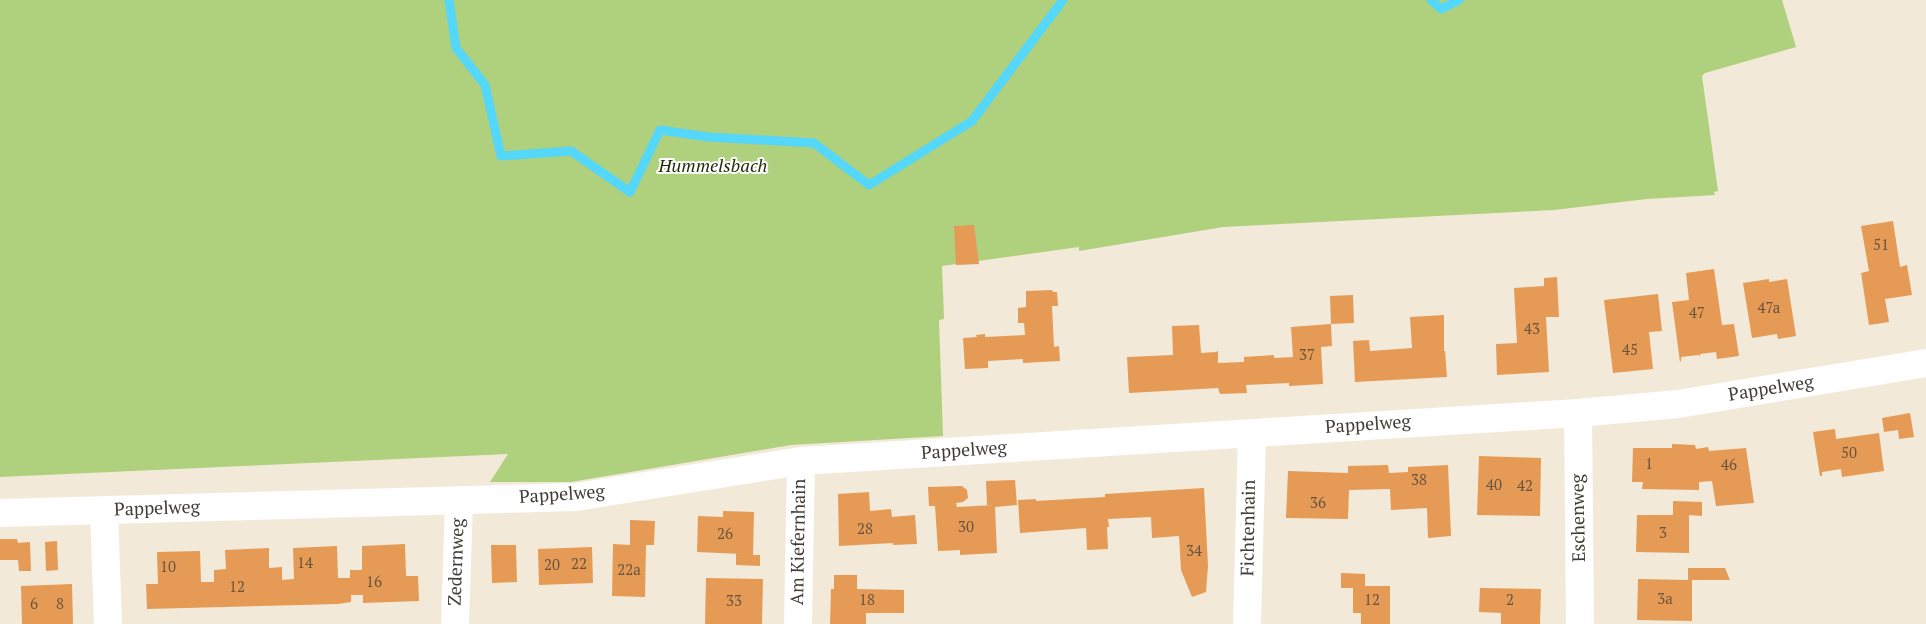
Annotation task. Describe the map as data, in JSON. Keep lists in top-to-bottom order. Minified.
{"streets":{"street":["Pappelweg","Eschenweg","Fichtenhain","Am Kiefernhain","Zedernweg"]},"crossings":[["Pappelweg","Eschenweg"],["Pappelweg","Fichtenhain"],["Pappelweg","Am Kiefernhain"],["Pappelweg","Zedernweg"]],"parks":["Hummelsbach"],"house_numbers":["51","47a","47","43","45","37","50","1","46","38","40","42","36","30","28","3","26","34","14","22","20","10","22a","16","12","3a","18","12","2","33","6","8"]}
